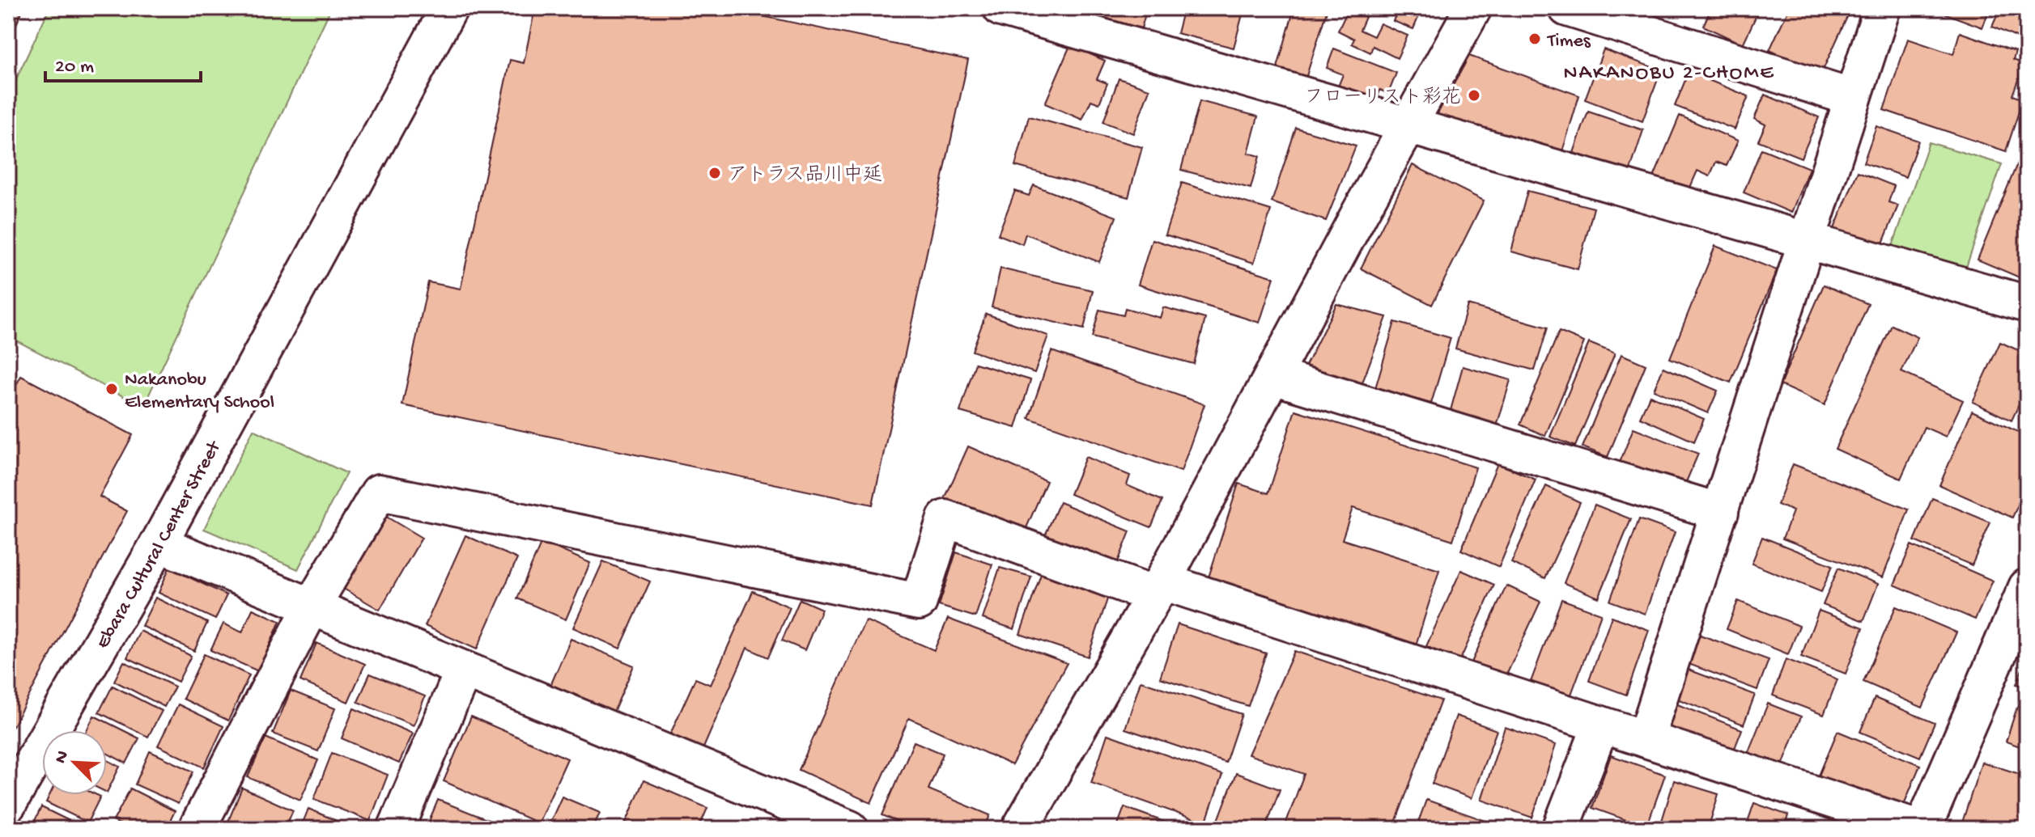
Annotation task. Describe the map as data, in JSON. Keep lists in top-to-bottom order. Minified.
{"streets":{"street":["Ebara Cultural Center Street"]},"districts":["NAKANOBU 2-CHOME"],"places":["Times","フローリスト彩花","アトラス品川中延","Nakanobu Elementary School"],"scale_bar":"20 m","north":"top left"}
